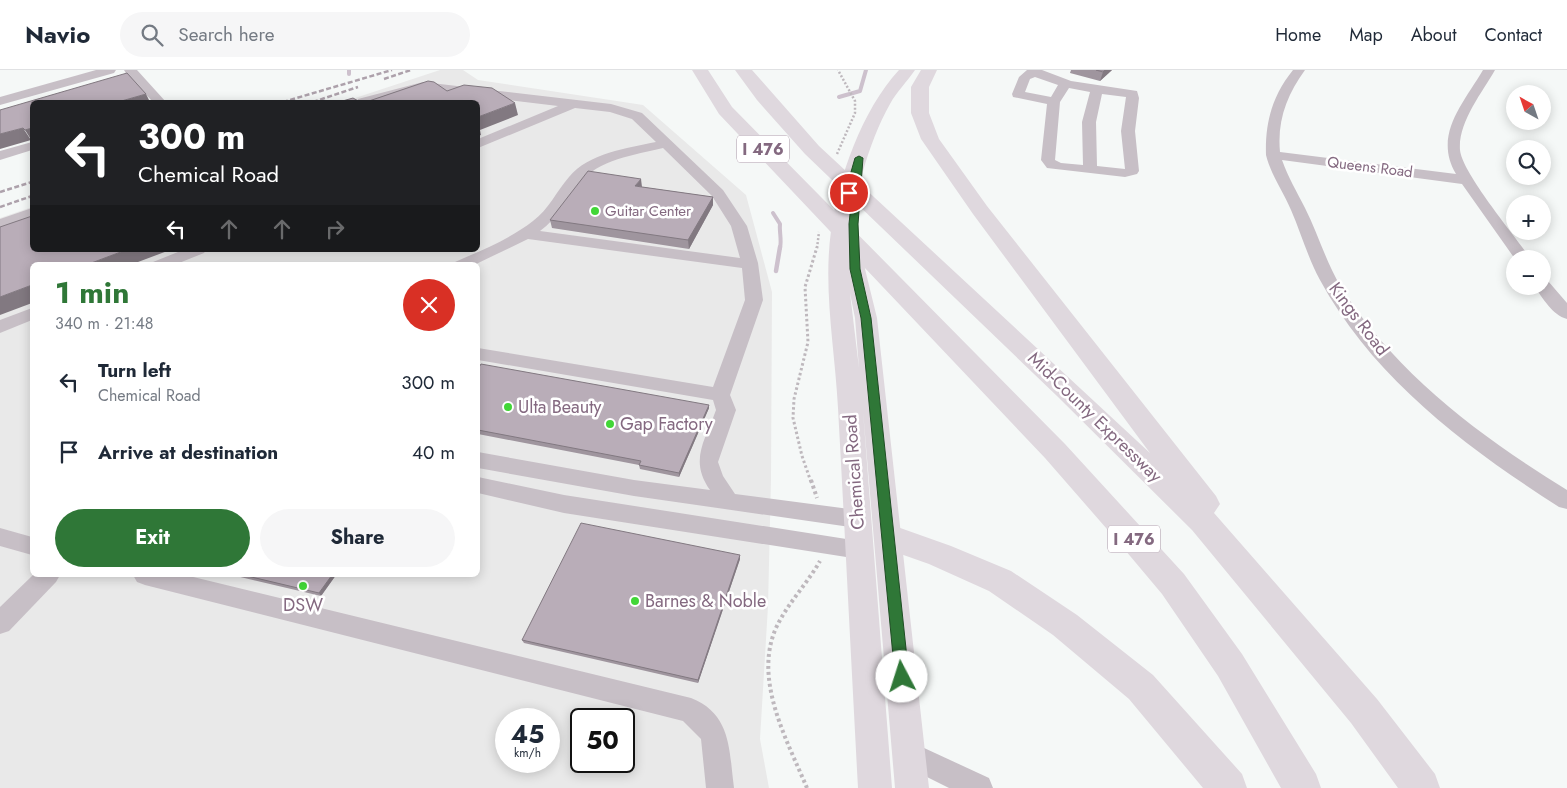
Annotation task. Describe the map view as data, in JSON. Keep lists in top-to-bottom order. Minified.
{"streets":{"highway":["I 476","Mid-County Expressway"],"main road":["Chemical Road"],"street":["Queens Road","Kings Road"]},"crossings":[["Queens Road","Kings Road"]],"places":["Guitar Center","Ulta Beauty","Gap Factory","DSW","Barnes & Noble"],"north":"top left","page":{"header":"Navio","search":"Search here","nav":["Home","Map","About","Contact"],"map_buttons":["+","−"],"turn":["300 m","Chemical Road"],"heading":["1 min","340 m · 21:48"],"list":[{"name":"Turn left","note":"Chemical Road","value":"300 m"},{"name":"Arrive at destination","value":"40 m"}],"buttons":["Exit","Share"],"speed":"45 km/h","limit":"50"}}
